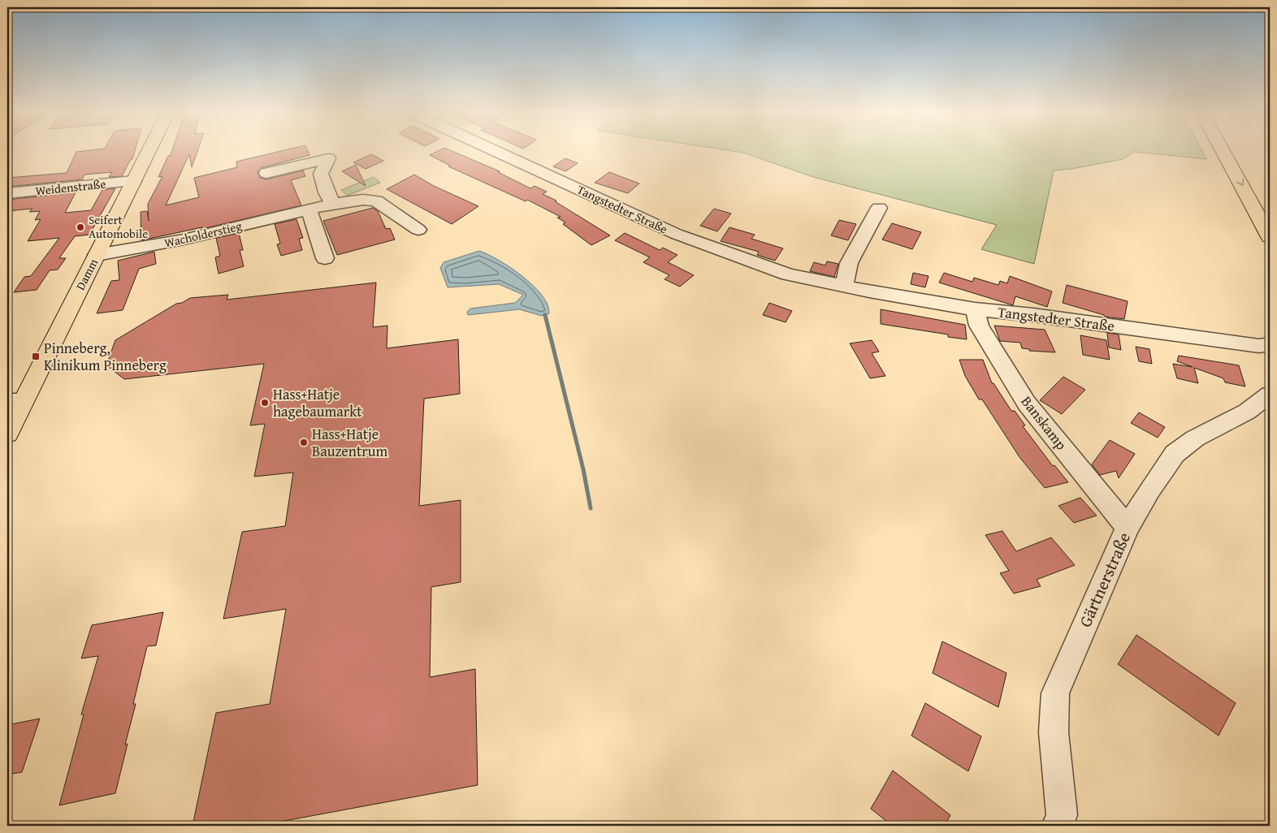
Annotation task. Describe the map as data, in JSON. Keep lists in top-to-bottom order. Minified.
{"streets":{"main road":["Damm"],"street":["Weidenstraße","Tangstedter Straße","Wacholderstieg","Banskamp","Gärtnerstraße"]},"crossings":[["Weidenstraße","Damm"],["Tangstedter Straße","Banskamp"],["Wacholderstieg","Damm"],["Banskamp","Gärtnerstraße"]],"places":{"other":["Seifert Automobile","Hass+Hatje hagebaumarkt","Hass+Hatje Bauzentrum"],"transit":["Pinneberg, Klinikum Pinneberg"]}}
